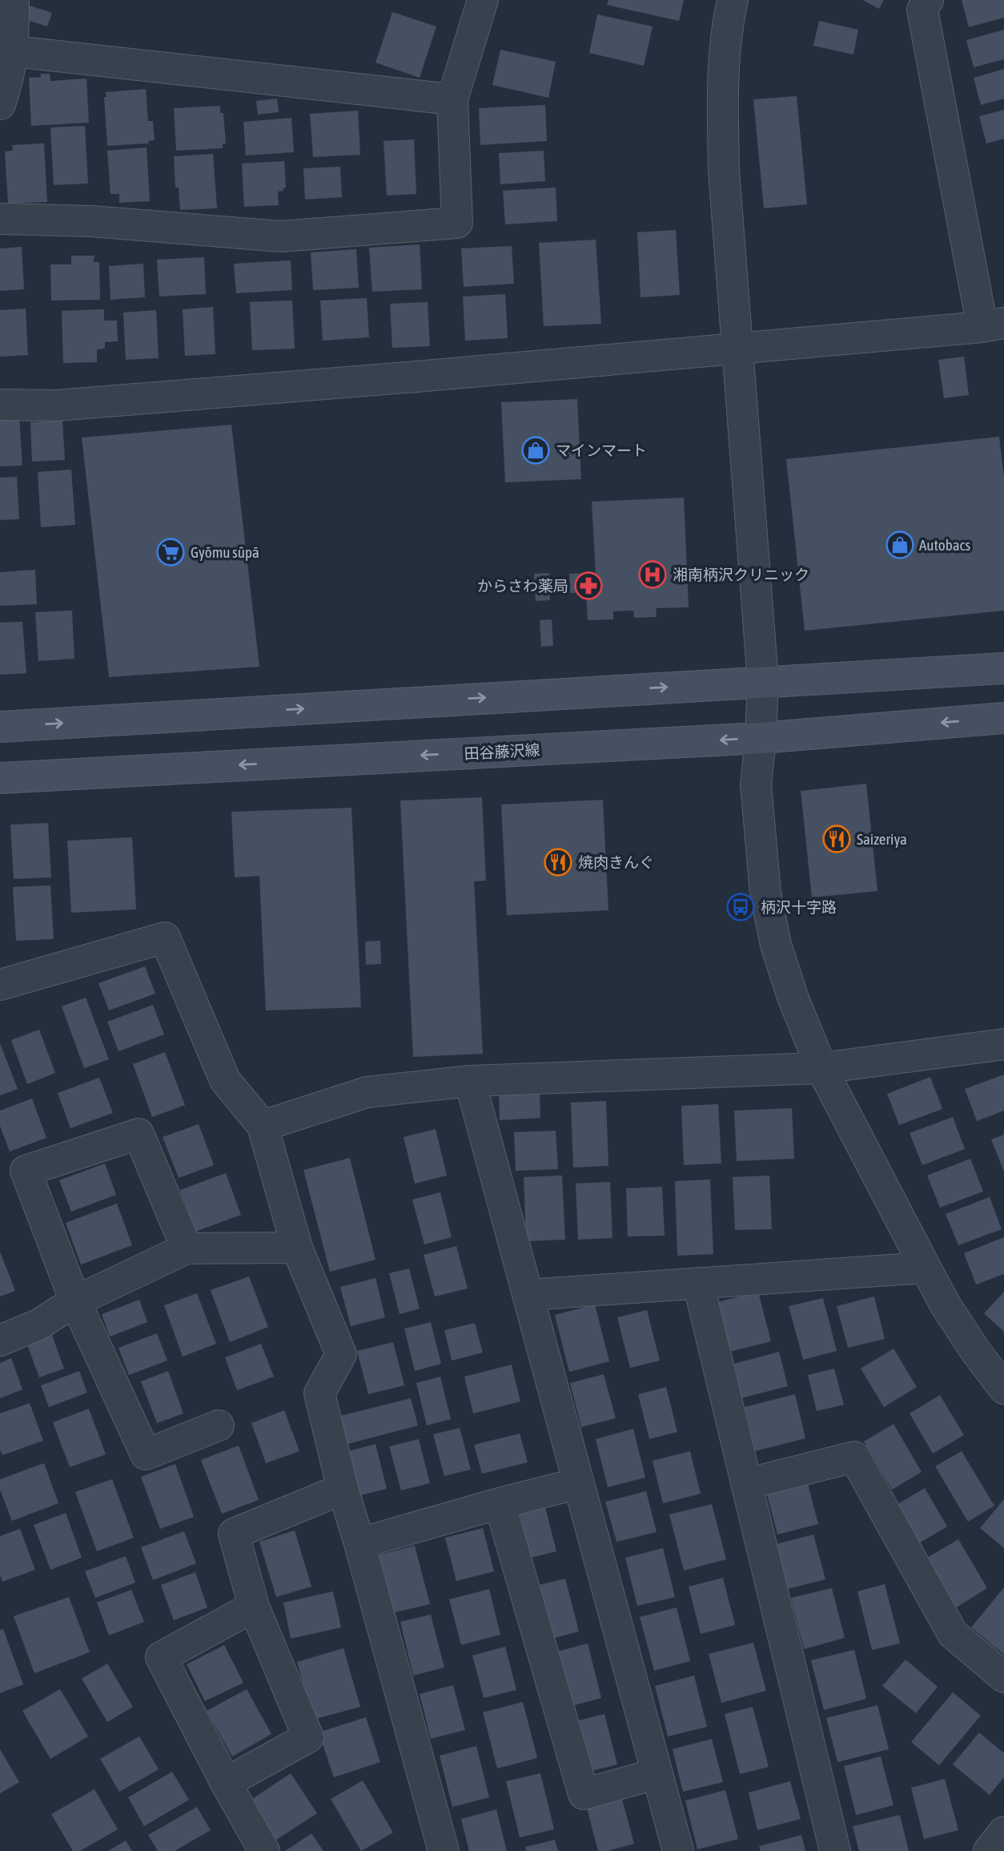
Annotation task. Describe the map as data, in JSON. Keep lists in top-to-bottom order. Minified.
{"streets":{"main road":["田谷藤沢線"]},"places":{"shop":["マインマート","Autobacs"],"supermarket":["Gyōmu sūpā"],"hospital":["湘南柄沢クリニック"],"pharmacy":["からさわ薬局"],"restaurant":["Saizeriya","焼肉きんぐ"],"bus stop":["柄沢十字路"]}}
